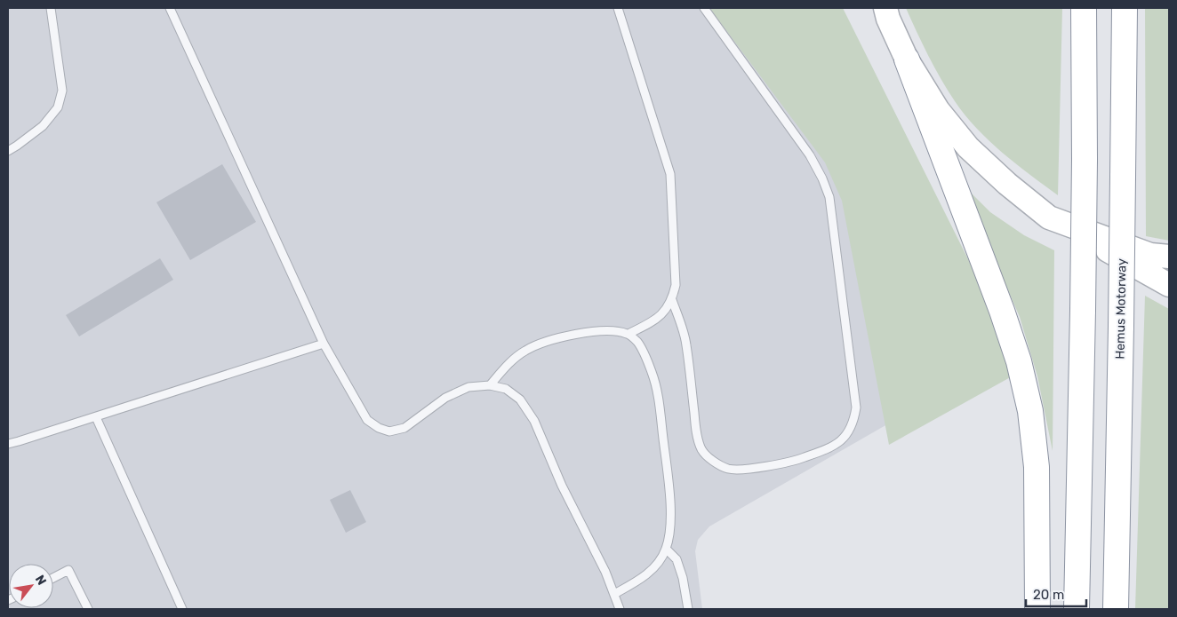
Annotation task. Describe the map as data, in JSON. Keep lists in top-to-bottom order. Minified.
{"streets":{"highway":["Hemus Motorway"]},"scale_bar":"20 m","north":"top right"}
